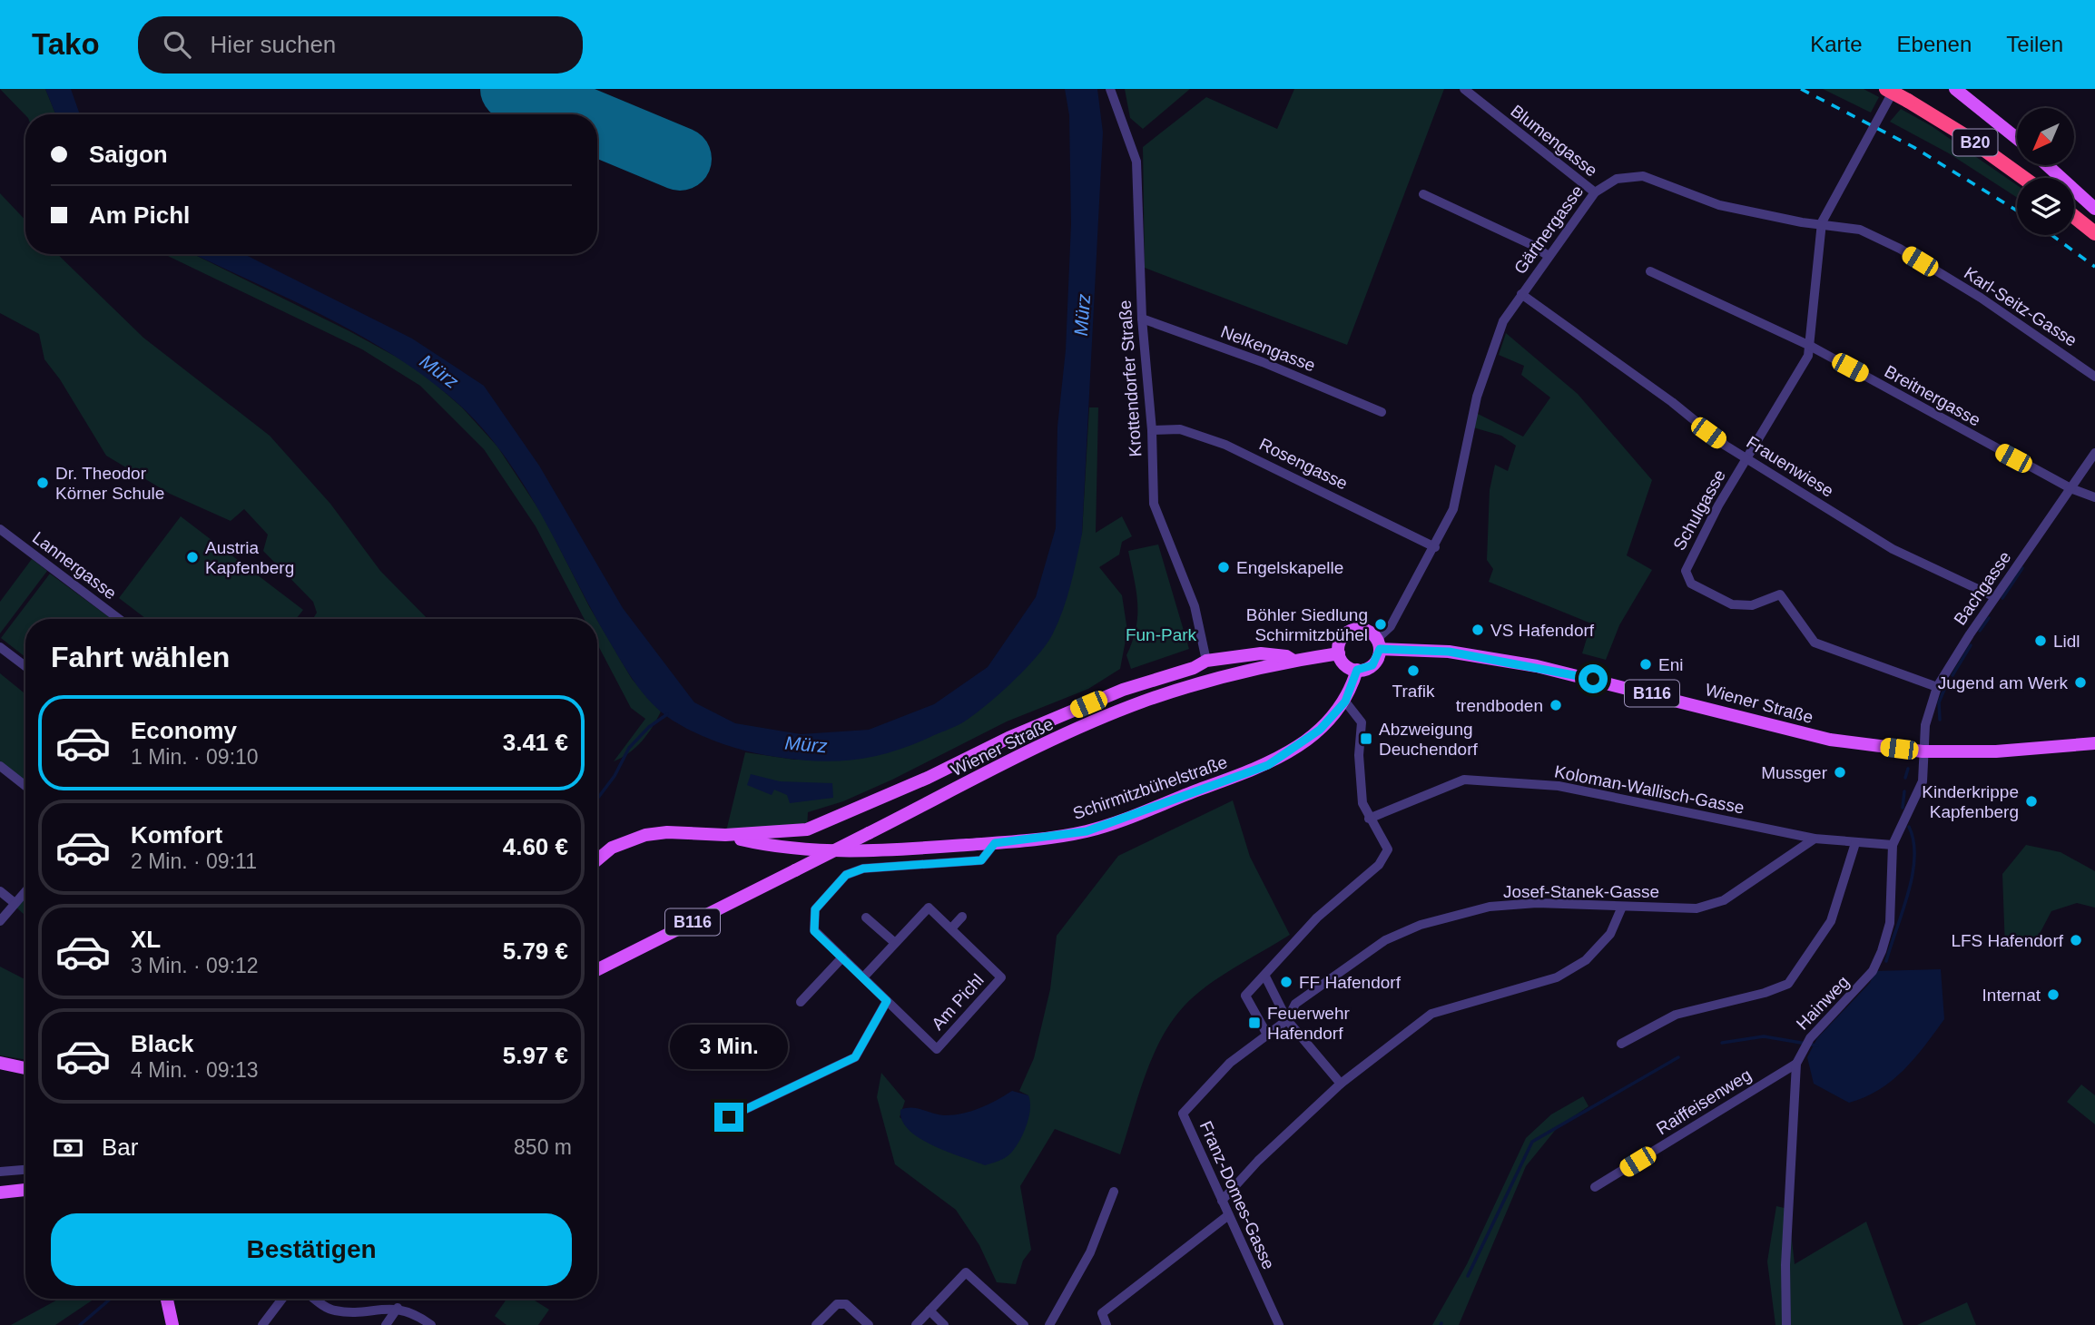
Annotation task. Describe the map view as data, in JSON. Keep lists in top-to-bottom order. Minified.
{"streets":{"highway":["B20"],"main road":["B116","Wiener Straße","Schirmitzbühelstraße"],"street":["Blumengasse","Gärtnergasse","Karl-Seitz-Gasse","Nelkengasse","Krottendorfer Straße","Breitnergasse","Rosengasse","Frauenwiese","Schulgasse","Lannergasse","Bachgasse","Koloman-Wallisch-Gasse","Josef-Stanek-Gasse","Am Pichl","Hainweg","Raiffeisenweg","Franz-Domes-Gasse"]},"crossings":[["Blumengasse","Gärtnergasse"],["Gärtnergasse","Karl-Seitz-Gasse"],["Gärtnergasse","Rosengasse"],["Gärtnergasse","Frauenwiese"],["Gärtnergasse","Schulgasse"],["Gärtnergasse","B116"],["Gärtnergasse","Wiener Straße"],["Karl-Seitz-Gasse","Schulgasse"],["Nelkengasse","Krottendorfer Straße"],["Krottendorfer Straße","Rosengasse"],["Breitnergasse","Schulgasse"],["Breitnergasse","Bachgasse"],["Frauenwiese","Schulgasse"],["Frauenwiese","Bachgasse"],["Schulgasse","Bachgasse"],["Bachgasse","Wiener Straße"],["Bachgasse","Hainweg"],["B116","Wiener Straße"],["Wiener Straße","Hainweg"],["Schirmitzbühelstraße","Am Pichl"],["Koloman-Wallisch-Gasse","Josef-Stanek-Gasse"],["Koloman-Wallisch-Gasse","Hainweg"],["Josef-Stanek-Gasse","Franz-Domes-Gasse"],["Hainweg","Raiffeisenweg"]],"water":["Mürz"],"parks":["Fun-Park"],"places":{"other":["Dr. Theodor Körner Schule","Austria Kapfenberg","Engelskapelle","Böhler Siedlung Schirmitzbühel","VS Hafendorf","Lidl","Eni","Trafik","Jugend am Werk","trendboden","Mussger","Kinderkrippe Kapfenberg","LFS Hafendorf","FF Hafendorf","Internat"],"transit":["Abzweigung Deuchendorf","Feuerwehr Hafendorf"]},"north":"bottom left","page":{"header":"Tako","search":"Hier suchen","nav":["Karte","Ebenen","Teilen"],"banner":["Saigon","Am Pichl"],"heading":"Fahrt wählen","list":[{"name":"Economy","note":"1 Min. · 09:10","value":"3.41 €"},{"name":"Komfort","note":"2 Min. · 09:11","value":"4.60 €"},{"name":"XL","note":"3 Min. · 09:12","value":"5.79 €"},{"name":"Black","note":"4 Min. · 09:13","value":"5.97 €"}],"bubble":"3 Min.","pay":["Bar","850 m"],"buttons":"Bestätigen"}}
